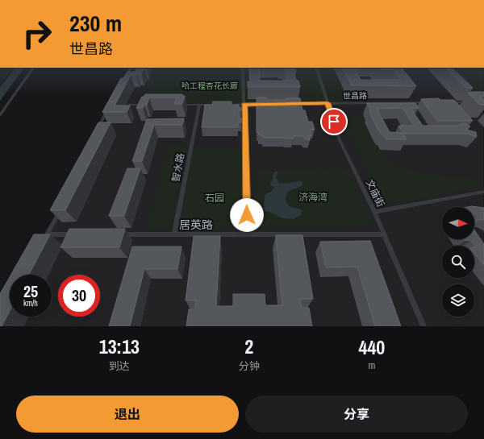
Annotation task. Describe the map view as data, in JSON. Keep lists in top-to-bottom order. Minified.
{"streets":{"street":["世昌路","智水路","文庙街","居英路"]},"crossings":[["世昌路","文庙街"],["智水路","居英路"],["文庙街","居英路"]],"parks":["哈工程杏花长廊","济海湾","石园"],"north":"right","page":{"turn":["230 m","世昌路"],"speed":"25 km/h","limit":"30","eta":["13:13","到达","2","分钟","440","m"],"buttons":["退出","分享"]}}
